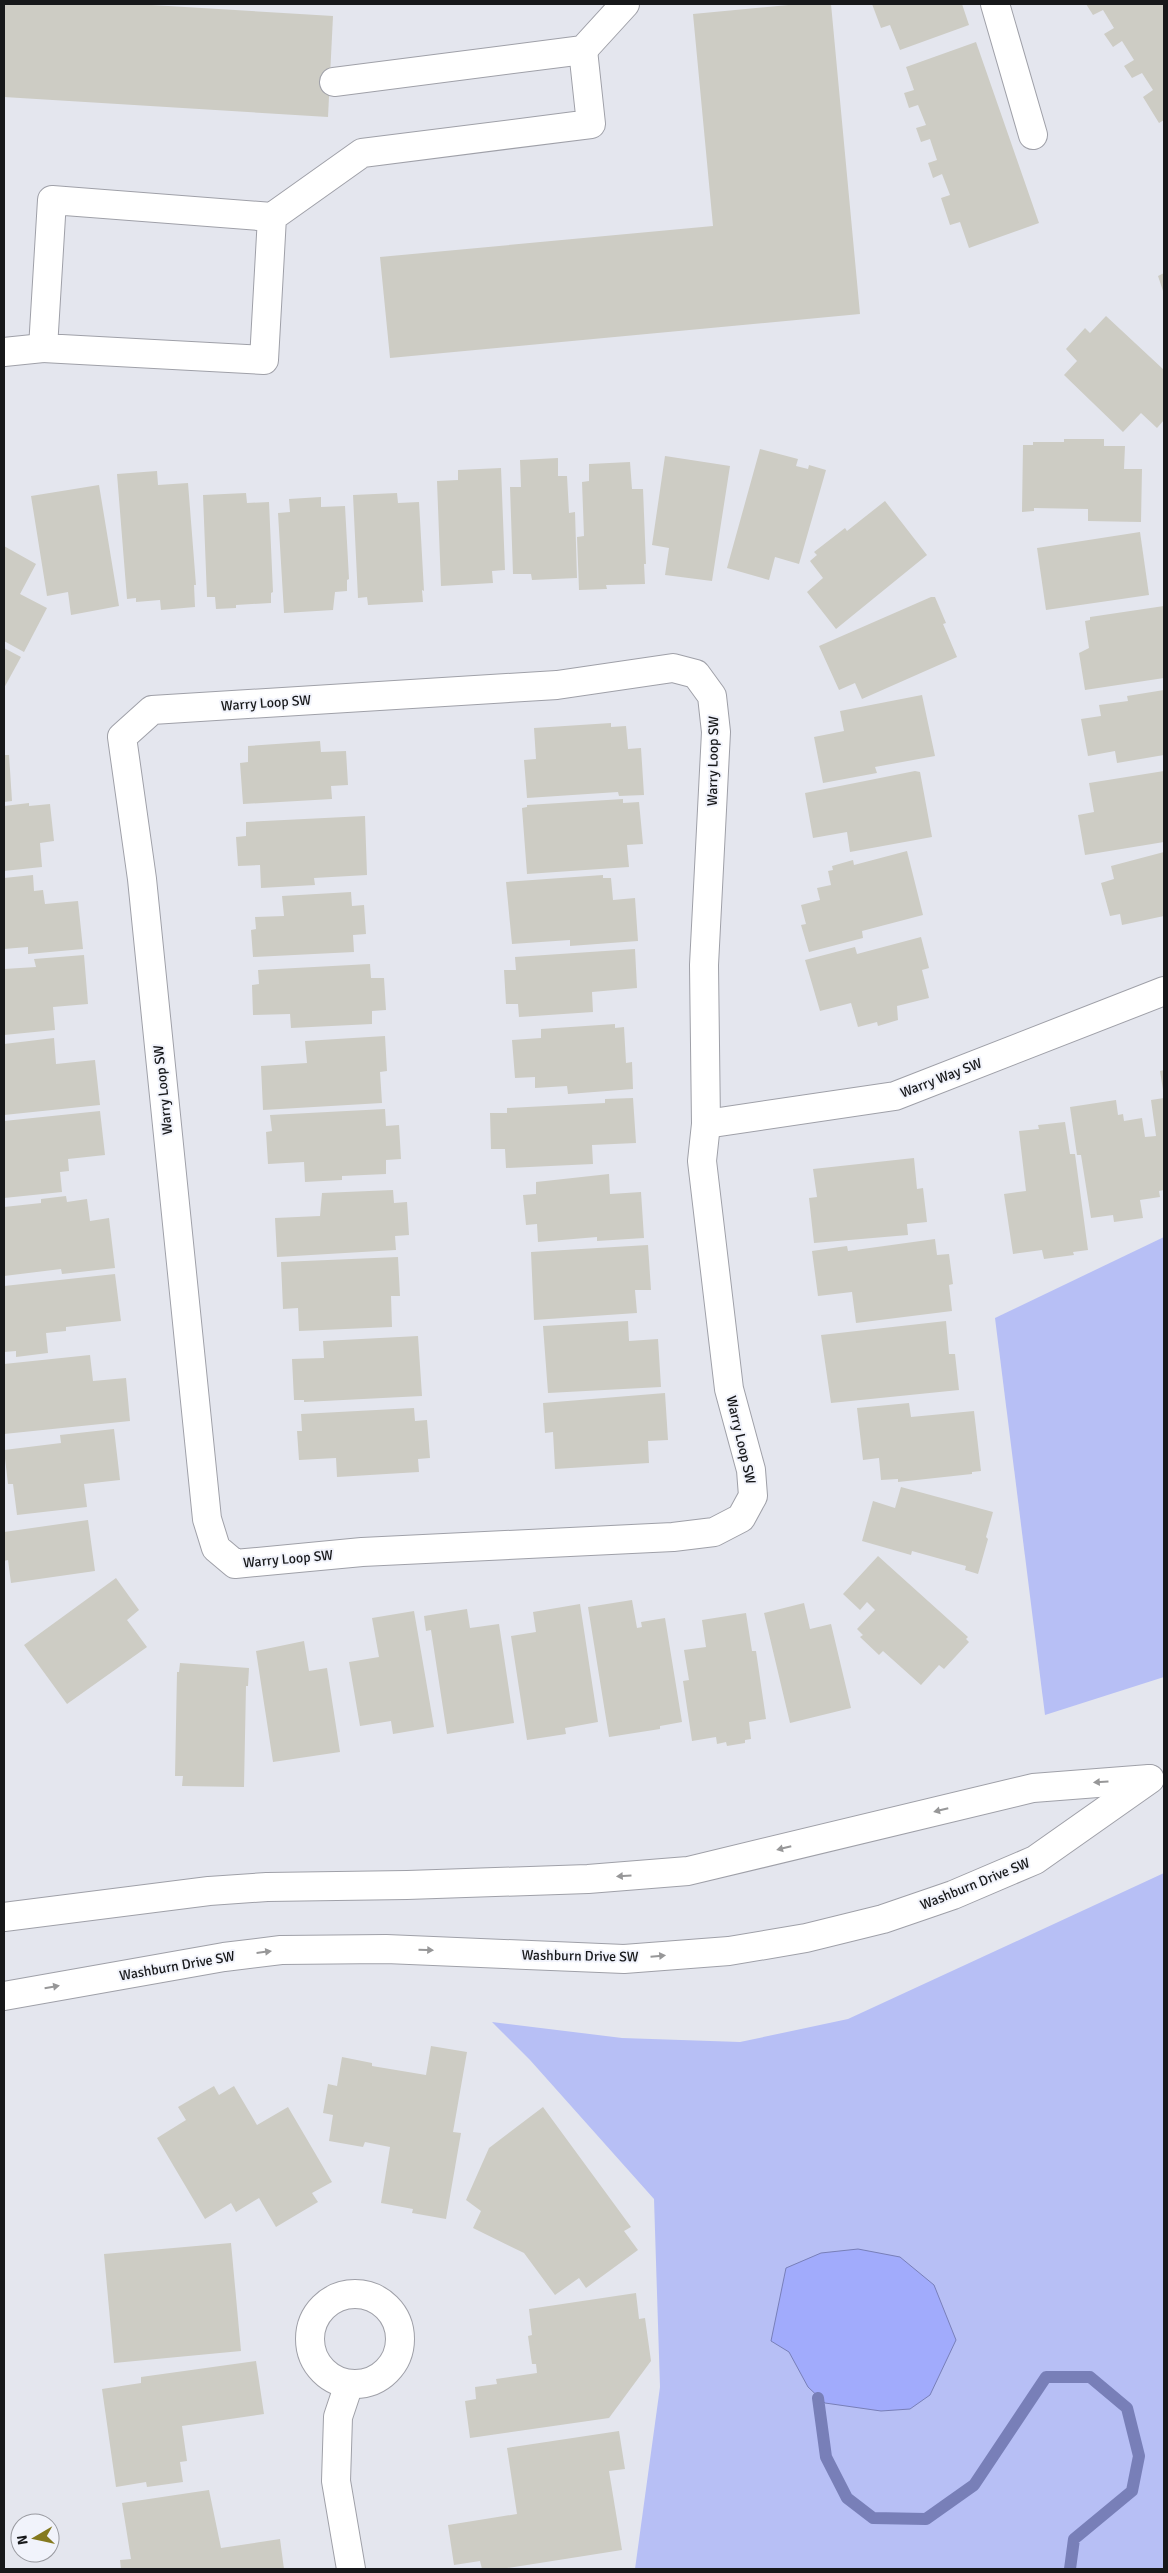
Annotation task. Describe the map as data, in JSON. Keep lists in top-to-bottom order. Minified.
{"streets":{"street":["Warry Loop SW","Warry Way SW","Washburn Drive SW"]},"crossings":[["Warry Loop SW","Warry Way SW"]],"north":"left"}
